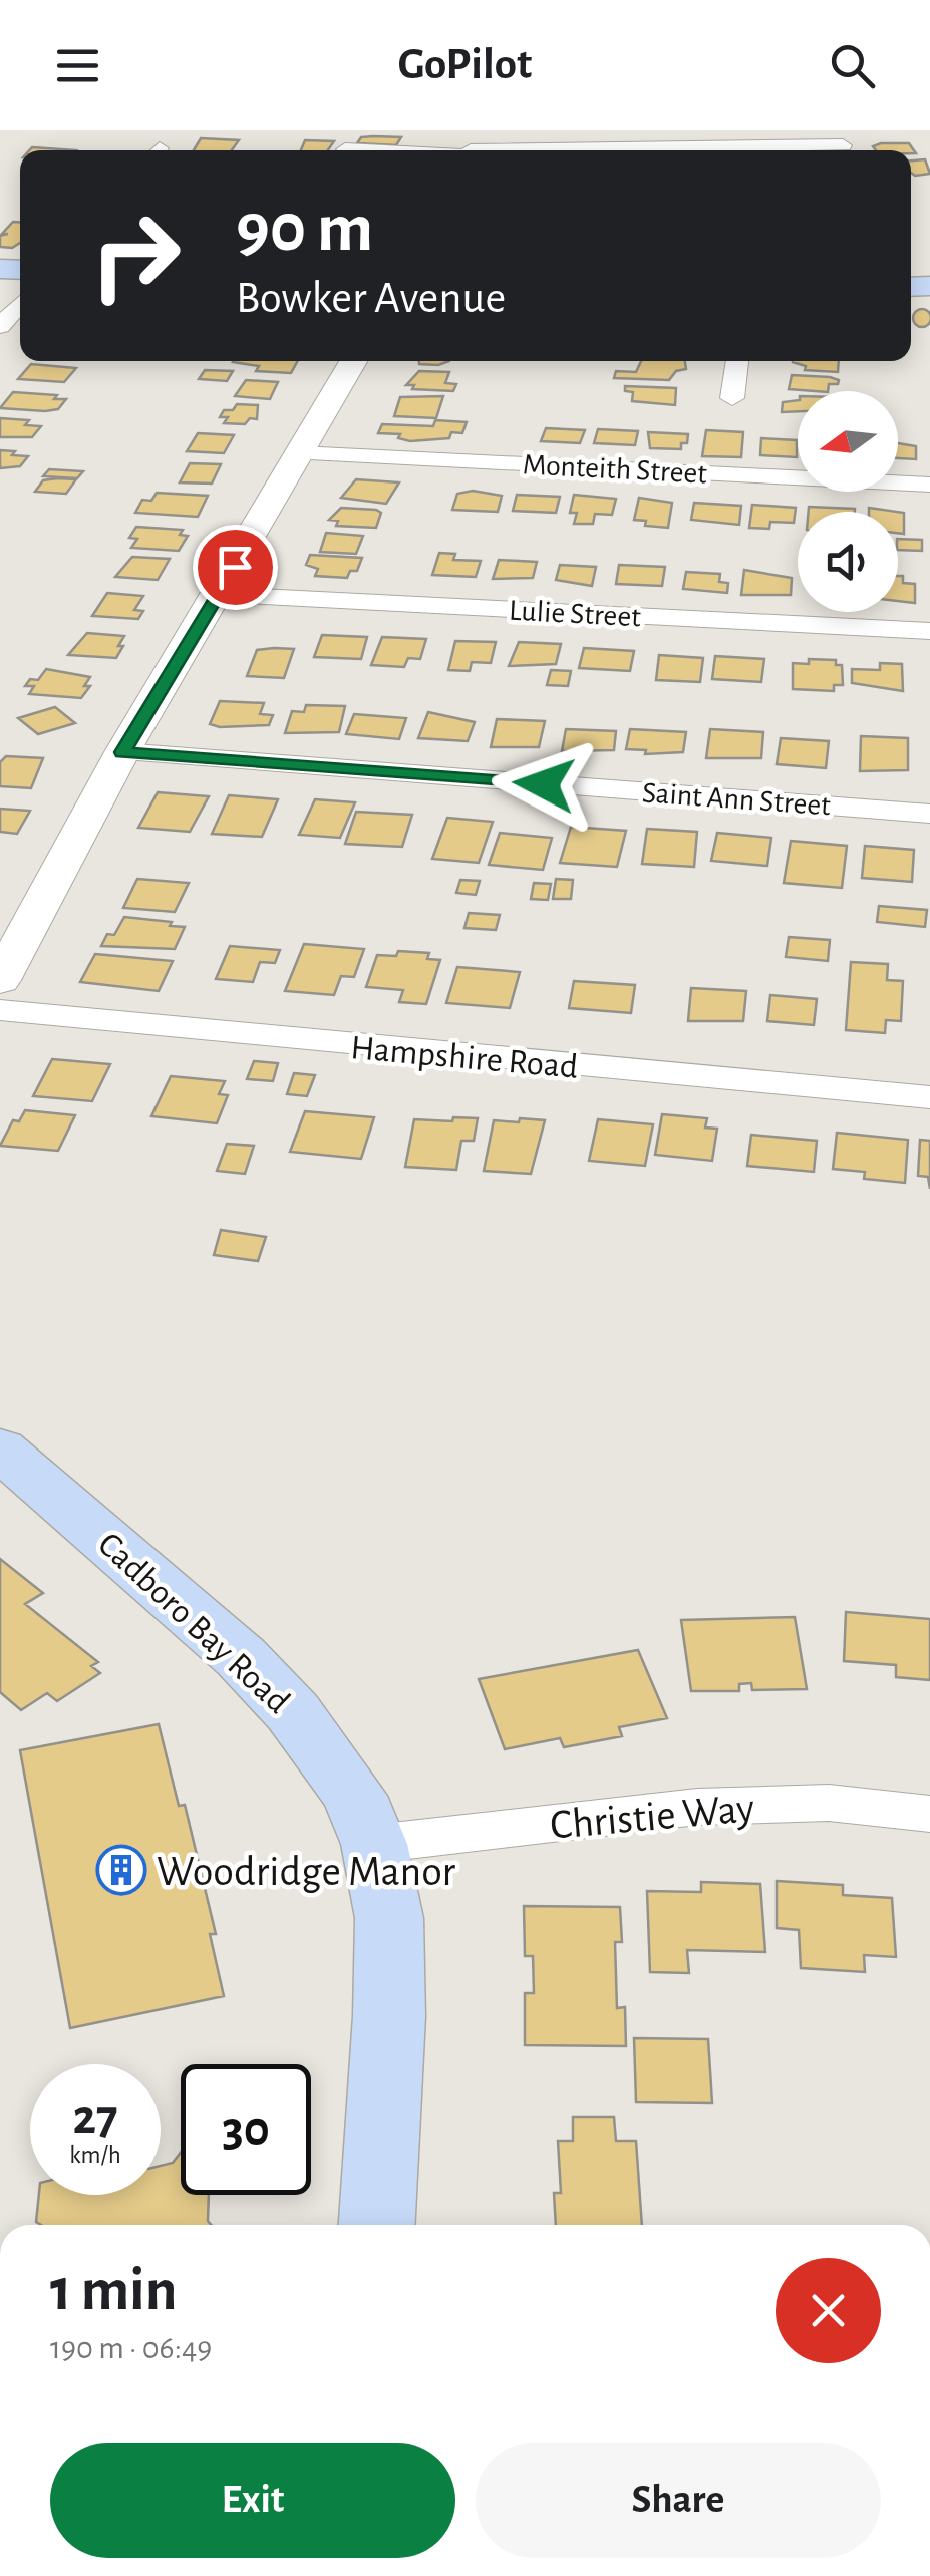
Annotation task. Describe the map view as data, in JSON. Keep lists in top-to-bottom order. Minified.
{"streets":{"main road":["Cadboro Bay Road"],"street":["Monteith Street","Lulie Street","Saint Ann Street","Hampshire Road","Christie Way"]},"crossings":[["Cadboro Bay Road","Christie Way"]],"places":{"building":["Woodridge Manor"]},"north":"left","page":{"header":"GoPilot","turn":["90 m","Bowker Avenue"],"speed":"27 km/h","limit":"30","heading":["1 min","190 m · 06:49"],"buttons":["Exit","Share"]}}
